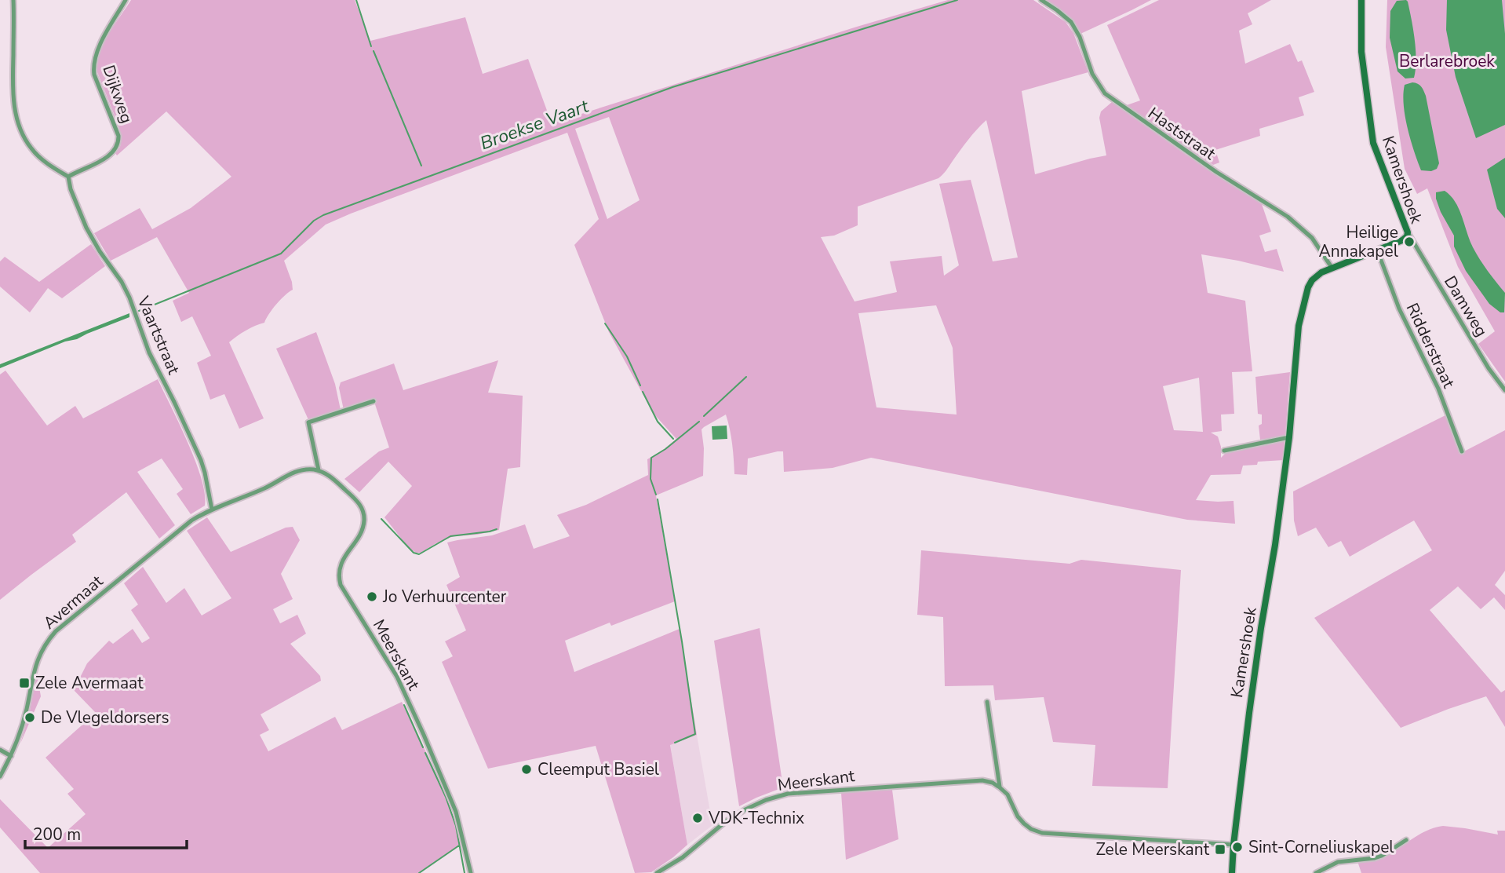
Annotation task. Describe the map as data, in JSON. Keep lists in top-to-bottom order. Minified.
{"streets":{"street":["Dijkweg","Haststraat","Kamershoek","Damweg","Vaartstraat","Ridderstraat","Avermaat","Meerskant"]},"crossings":[["Dijkweg","Vaartstraat"],["Haststraat","Kamershoek"],["Kamershoek","Damweg"],["Kamershoek","Ridderstraat"],["Vaartstraat","Avermaat"]],"water":["Broekse Vaart"],"parks":["Berlarebroek"],"places":{"other":["Heilige Annakapel","Jo Verhuurcenter","De Vlegeldorsers","Cleemput Basiel","VDK-Technix","Sint-Corneliuskapel"],"transit":["Zele Avermaat","Zele Meerskant"]},"scale_bar":"200 m"}
